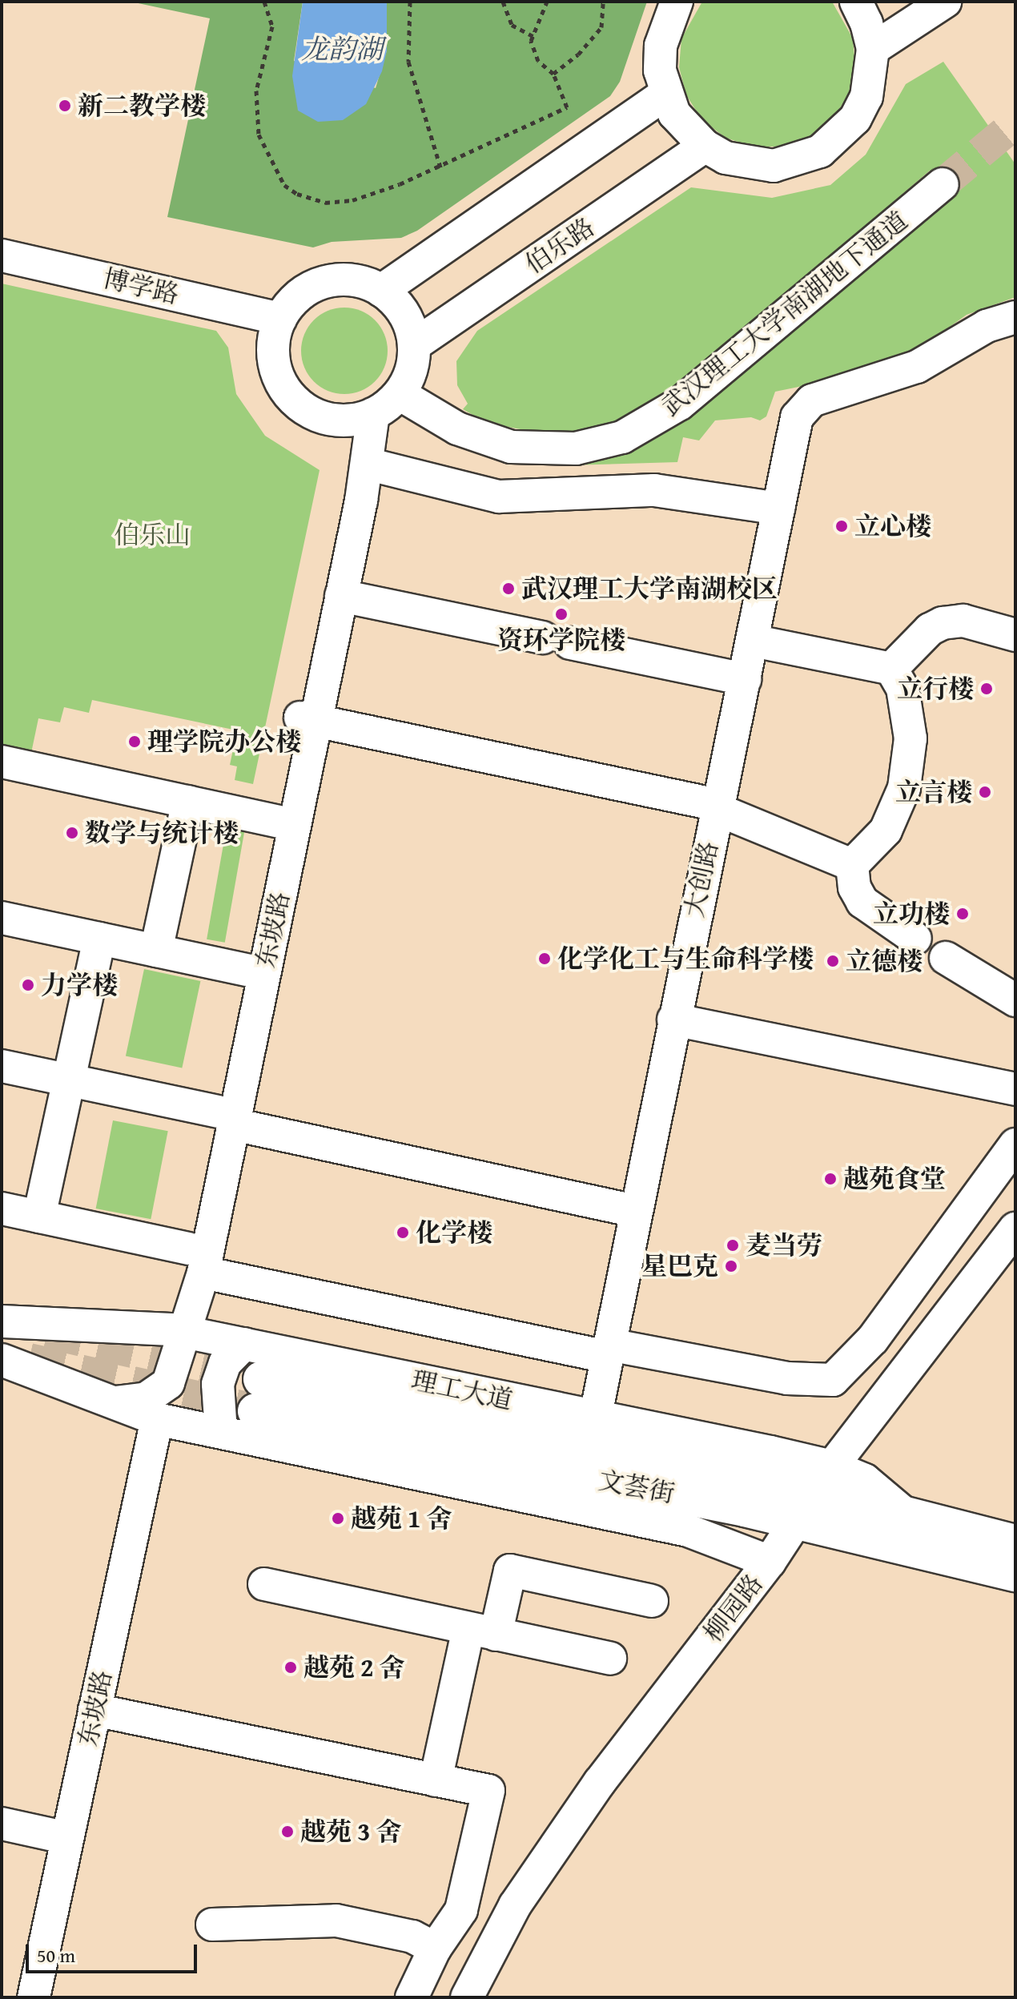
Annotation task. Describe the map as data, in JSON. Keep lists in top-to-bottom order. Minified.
{"streets":{"main road":["文荟街"],"street":["伯乐路","博学路","武汉理工大学南湖地下通道","大创路","东坡路","理工大道","柳园路"]},"crossings":[["伯乐路","博学路"],["伯乐路","武汉理工大学南湖地下通道"],["伯乐路","东坡路"],["博学路","武汉理工大学南湖地下通道"],["博学路","东坡路"],["武汉理工大学南湖地下通道","东坡路"],["大创路","理工大道"],["东坡路","理工大道"],["理工大道","文荟街"],["理工大道","柳园路"],["文荟街","柳园路"]],"water":["龙韵湖"],"parks":["伯乐山"],"places":["新二教学楼","立心楼","武汉理工大学南湖校区","资环学院楼","立行楼","理学院办公楼","立言楼","数学与统计楼","立功楼","化学化工与生命科学楼","立德楼","力学楼","越苑食堂","化学楼","麦当劳","星巴克","越苑 1 舍","越苑 2 舍","越苑 3 舍"],"scale_bar":"50 m"}
